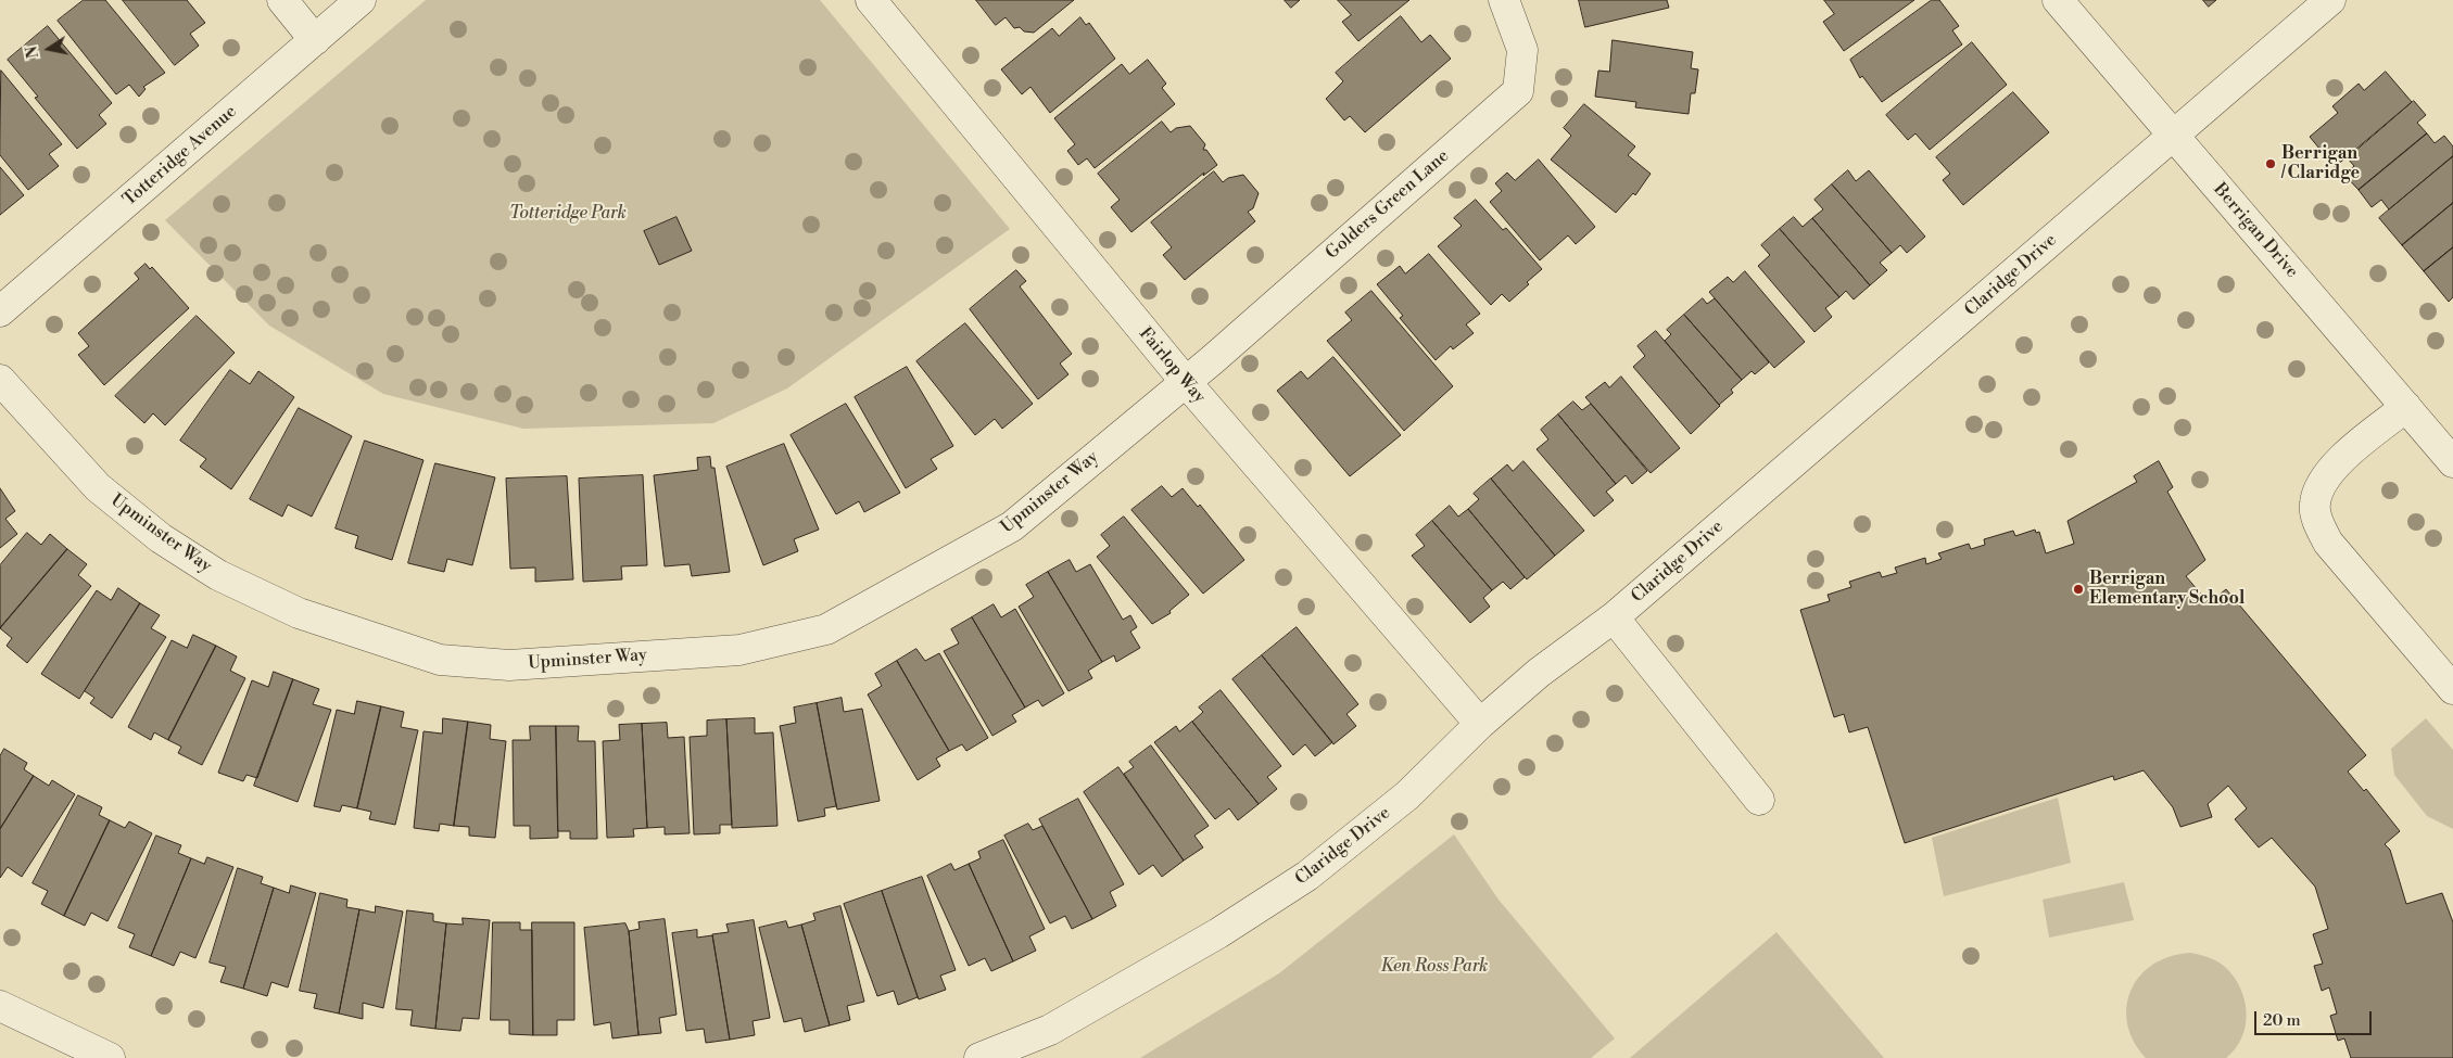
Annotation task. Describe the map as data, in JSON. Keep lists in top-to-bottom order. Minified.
{"streets":{"street":["Totteridge Avenue","Golders Green Lane","Berrigan Drive","Claridge Drive","Fairlop Way","Upminster Way"]},"crossings":[["Golders Green Lane","Fairlop Way"],["Golders Green Lane","Upminster Way"],["Berrigan Drive","Claridge Drive"],["Claridge Drive","Fairlop Way"],["Fairlop Way","Upminster Way"]],"parks":["Totteridge Park","Ken Ross Park"],"places":["Berrigan / Claridge","Berrigan Elementary School"],"scale_bar":"20 m","north":"left"}
